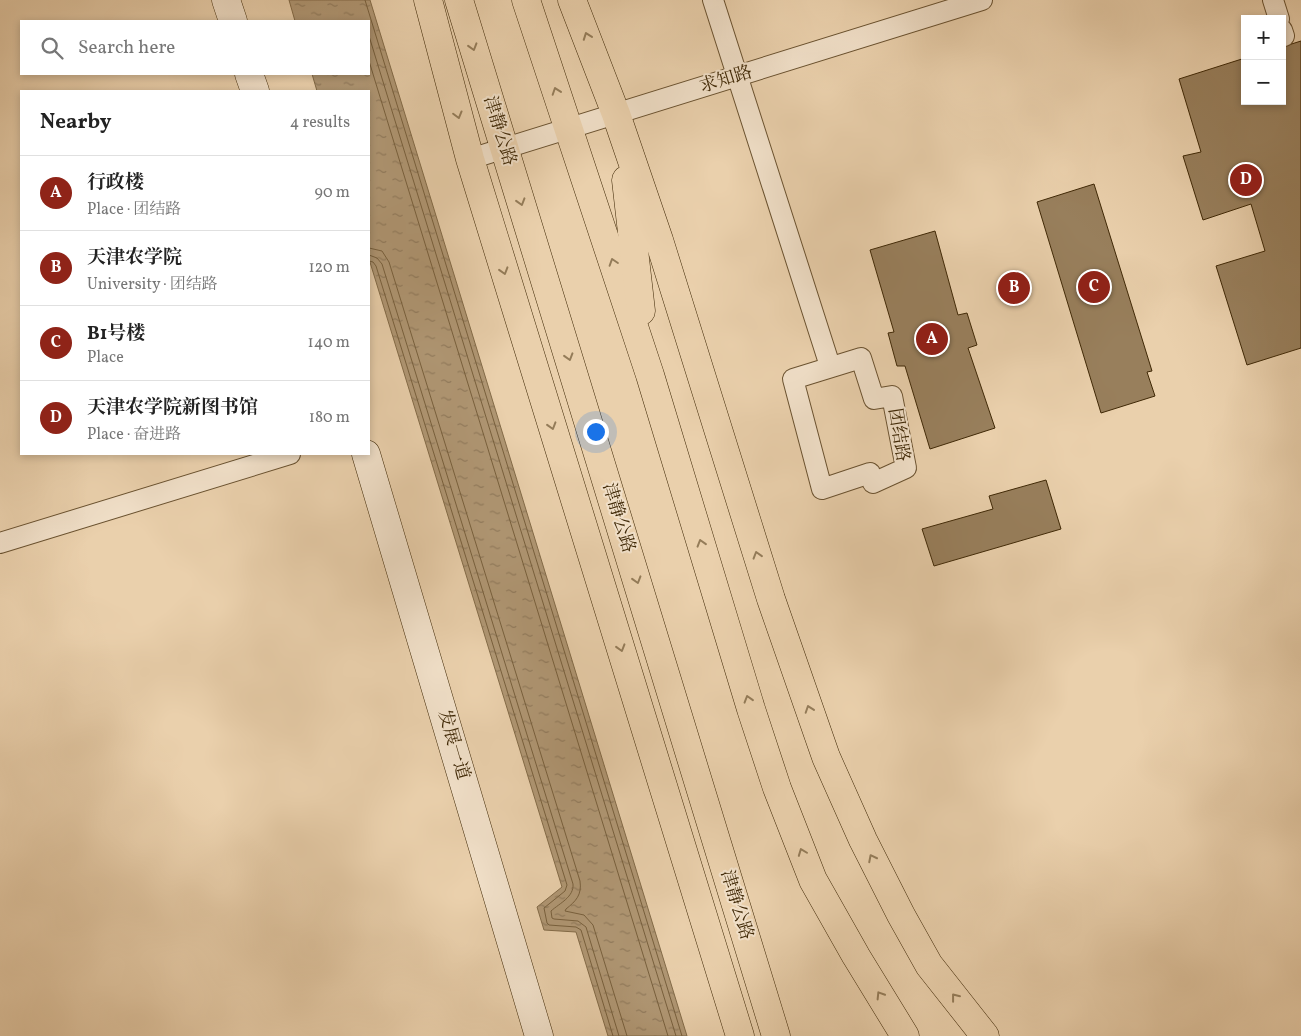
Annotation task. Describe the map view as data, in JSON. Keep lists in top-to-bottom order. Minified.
{"streets":{"highway":["津静公路"],"main road":["发展一道"],"street":["求知路","团结路"]},"crossings":[["求知路","津静公路"]],"page":{"map_buttons":["+","−"],"search":"Search here","heading":["Nearby","4 results"],"list":[{"mark":"A","name":"行政楼","note":"Place · 团结路","value":"90 m"},{"mark":"B","name":"天津农学院","note":"University · 团结路","value":"120 m"},{"mark":"C","name":"B1号楼","note":"Place","value":"140 m"},{"mark":"D","name":"天津农学院新图书馆","note":"Place · 奋进路","value":"180 m"}],"pins":["D","C","B","A"]}}
